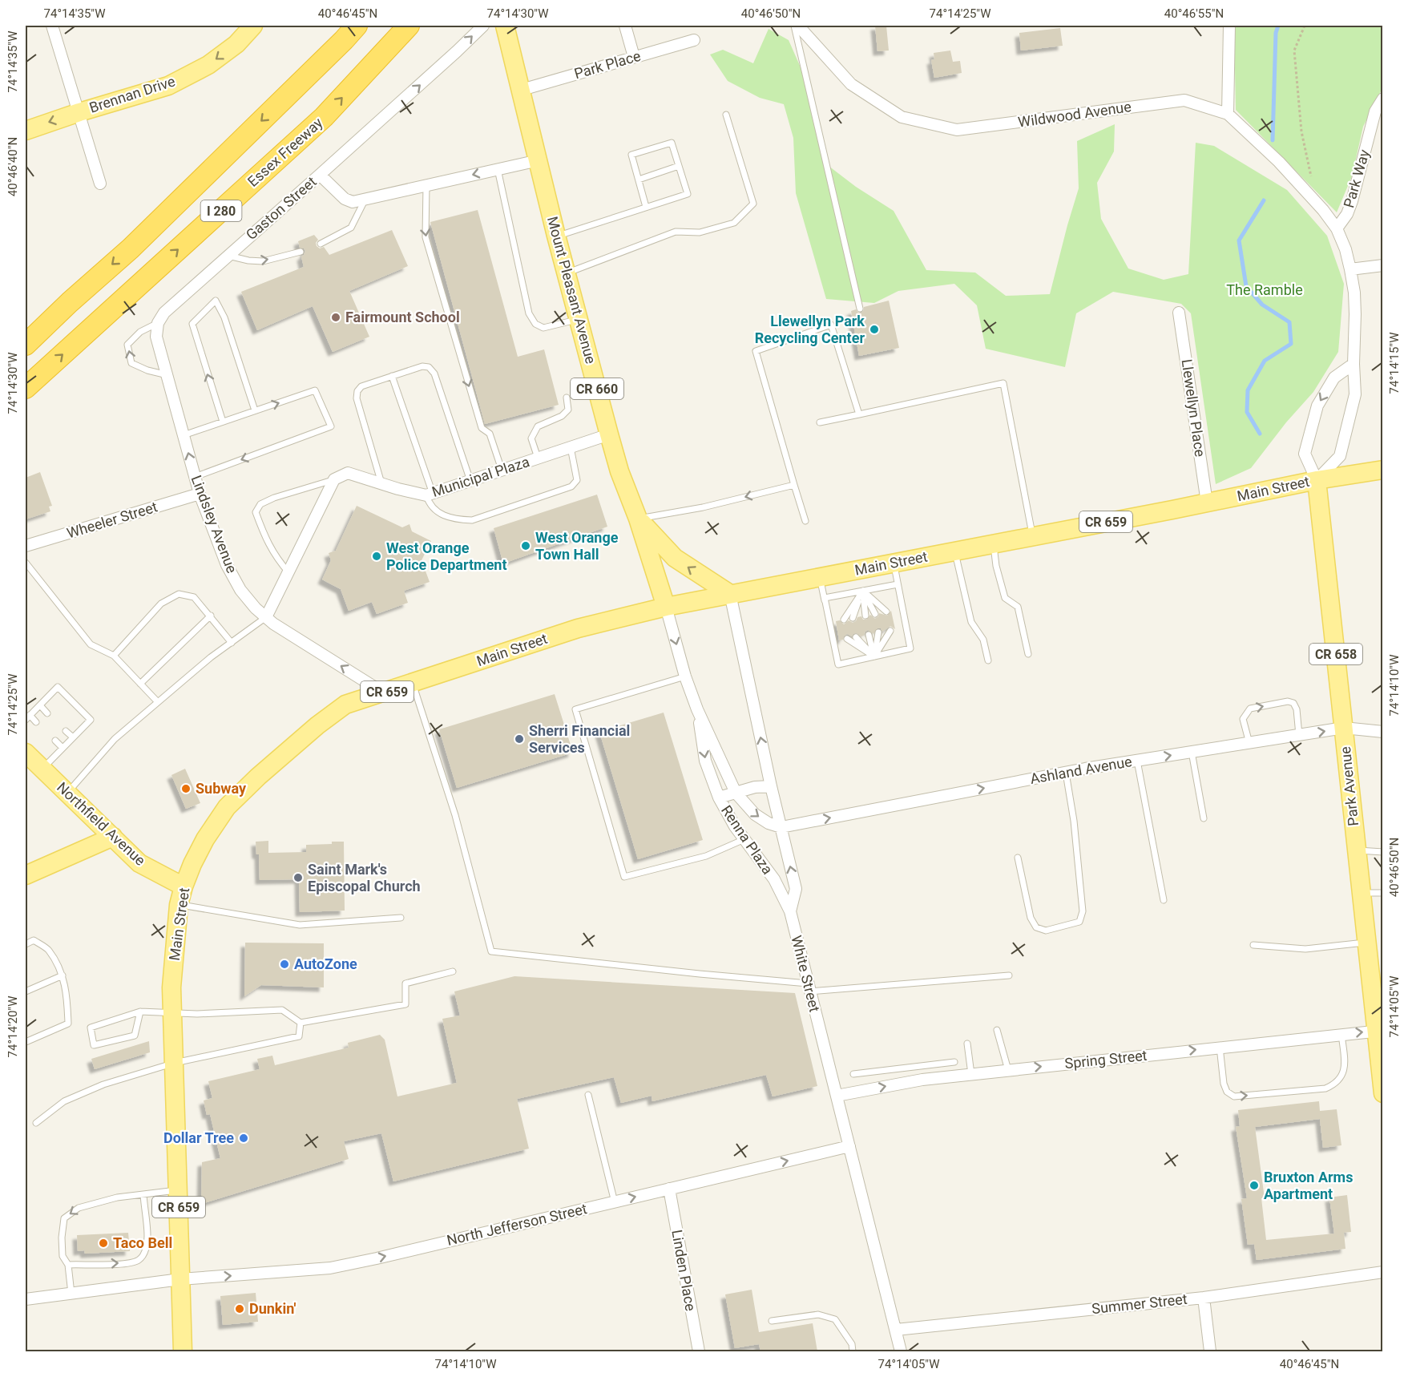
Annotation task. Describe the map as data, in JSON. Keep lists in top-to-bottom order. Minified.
{"streets":{"highway":["Essex Freeway","I 280"],"main road":["Brennan Drive","Mount Pleasant Avenue","CR 660","Main Street","CR 659","CR 658","Park Avenue","Northfield Avenue"],"street":["Park Place","Wildwood Avenue","Park Way","Gaston Street","Llewellyn Place","Municipal Plaza","Wheeler Street","Lindsley Avenue","Ashland Avenue","Renna Plaza","White Street","Spring Street","North Jefferson Street","Linden Place","Summer Street"]},"crossings":[["Park Place","Mount Pleasant Avenue"],["Wildwood Avenue","Park Way"],["Gaston Street","Mount Pleasant Avenue"],["Gaston Street","Lindsley Avenue"],["Mount Pleasant Avenue","Municipal Plaza"],["Mount Pleasant Avenue","Main Street"],["Mount Pleasant Avenue","Renna Plaza"],["Llewellyn Place","Main Street"],["Main Street","Lindsley Avenue"],["Main Street","Park Avenue"],["Main Street","Northfield Avenue"],["Main Street","Renna Plaza"],["Main Street","White Street"],["Main Street","North Jefferson Street"],["Wheeler Street","Lindsley Avenue"],["Ashland Avenue","Park Avenue"],["Ashland Avenue","Renna Plaza"],["Ashland Avenue","White Street"],["Park Avenue","Spring Street"],["Renna Plaza","White Street"],["White Street","Spring Street"],["White Street","North Jefferson Street"],["White Street","Summer Street"],["North Jefferson Street","Linden Place"]],"one_way":["Brennan Drive","Lindsley Avenue","Ashland Avenue","White Street","Spring Street","North Jefferson Street"],"parks":["The Ramble"],"places":["Fairmount School","Llewellyn Park Recycling Center","West Orange Town Hall","West Orange Police Department","Sherri Financial Services","Subway","Saint Mark's Episcopal Church","AutoZone","Dollar Tree","Bruxton Arms Apartment","Taco Bell","Dunkin'"],"coordinates":["74°14'35\"W","40°46'45\"N","74°14'30\"W","40°46'50\"N","74°14'25\"W","40°46'55\"N","40°46'40\"N","74°14'15\"W","74°14'10\"W","74°14'05\"W","74°14'20\"W"]}
